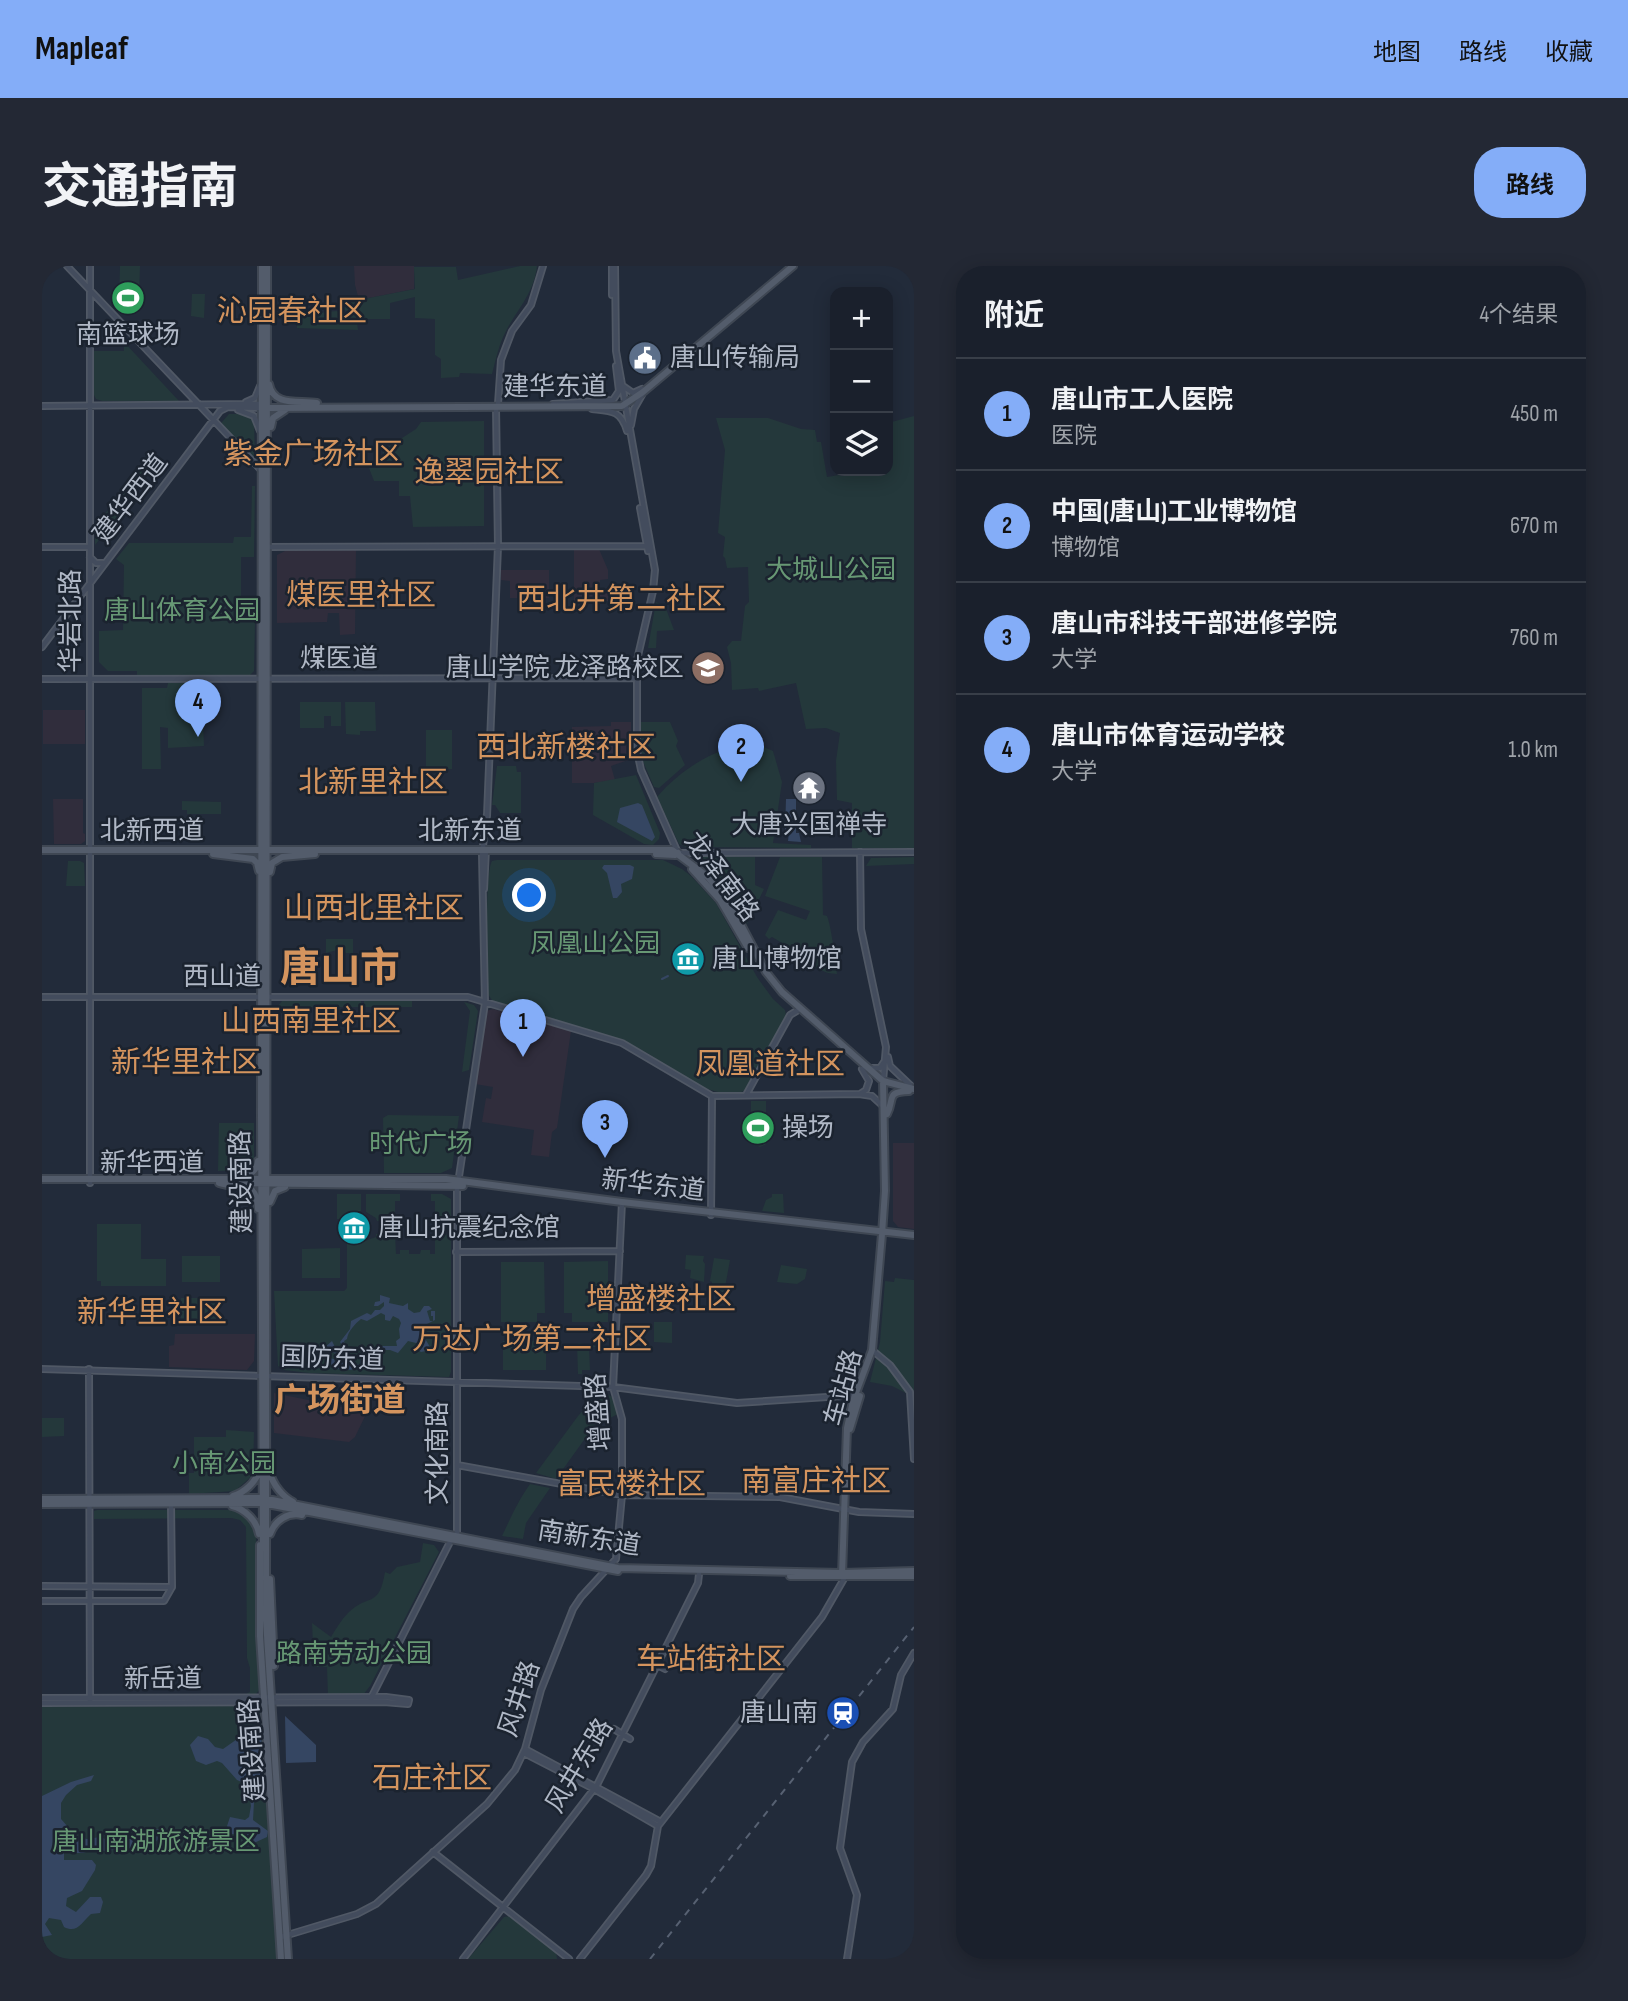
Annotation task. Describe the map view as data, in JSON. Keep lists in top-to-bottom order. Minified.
{"streets":{"main road":["建华东道","北新西道","北新东道","龙泽南路","新华西道","建设南路","新华东道","车站路","南新东道"],"street":["建华西道","华岩北路","煤医道","西山道","国防东道","增盛路","文化南路","新岳道","风井路","风井东路"]},"crossings":[["建华东道","龙泽南路"],["建华东道","建设南路"],["建华东道","文化南路"],["建华西道","华岩北路"],["华岩北路","煤医道"],["华岩北路","北新西道"],["华岩北路","西山道"],["华岩北路","新华西道"],["煤医道","龙泽南路"],["煤医道","建设南路"],["煤医道","文化南路"],["北新西道","北新东道"],["北新西道","建设南路"],["北新东道","龙泽南路"],["北新东道","建设南路"],["北新东道","文化南路"],["龙泽南路","车站路"],["西山道","建设南路"],["西山道","文化南路"],["新华西道","建设南路"],["新华西道","新华东道"],["建设南路","新华东道"],["建设南路","国防东道"],["建设南路","南新东道"],["建设南路","新岳道"],["建设南路","风井路"],["新华东道","车站路"],["新华东道","增盛路"],["新华东道","文化南路"],["国防东道","车站路"],["国防东道","增盛路"],["国防东道","文化南路"],["车站路","南新东道"],["增盛路","南新东道"],["增盛路","风井路"],["文化南路","南新东道"],["文化南路","新岳道"],["南新东道","风井路"],["南新东道","风井东路"]],"districts":["沁园春社区","紫金广场社区","逸翠园社区","煤医里社区","西北井第二社区","西北新楼社区","北新里社区","山西北里社区","唐山市","山西南里社区","新华里社区","凤凰道社区","增盛楼社区","新华里社区","万达广场第二社区","广场街道","南富庄社区","富民楼社区","车站街社区","石庄社区"],"parks":["大城山公园","唐山体育公园","凤凰山公园","时代广场","小南公园","路南劳动公园","唐山南湖旅游景区"],"places":{"sports":["南篮球场","操场"],"public building":["唐山传输局"],"school or university":["唐山学院 龙泽路校区"],"temple":["大唐兴国禅寺"],"museum":["唐山博物馆","唐山抗震纪念馆"],"station":["唐山南"]},"page":{"header":"Mapleaf","nav":["地图","路线","收藏"],"title":"交通指南","buttons":"路线","heading":["附近","4个结果"],"map_buttons":["+","−"],"list":[{"mark":"1","name":"唐山市工人医院","note":"医院","value":"450 m"},{"mark":"2","name":"中国(唐山)工业博物馆","note":"博物馆","value":"670 m"},{"mark":"3","name":"唐山市科技干部进修学院","note":"大学","value":"760 m"},{"mark":"4","name":"唐山市体育运动学校","note":"大学","value":"1.0 km"}],"pins":["4","2","1","3"]}}
